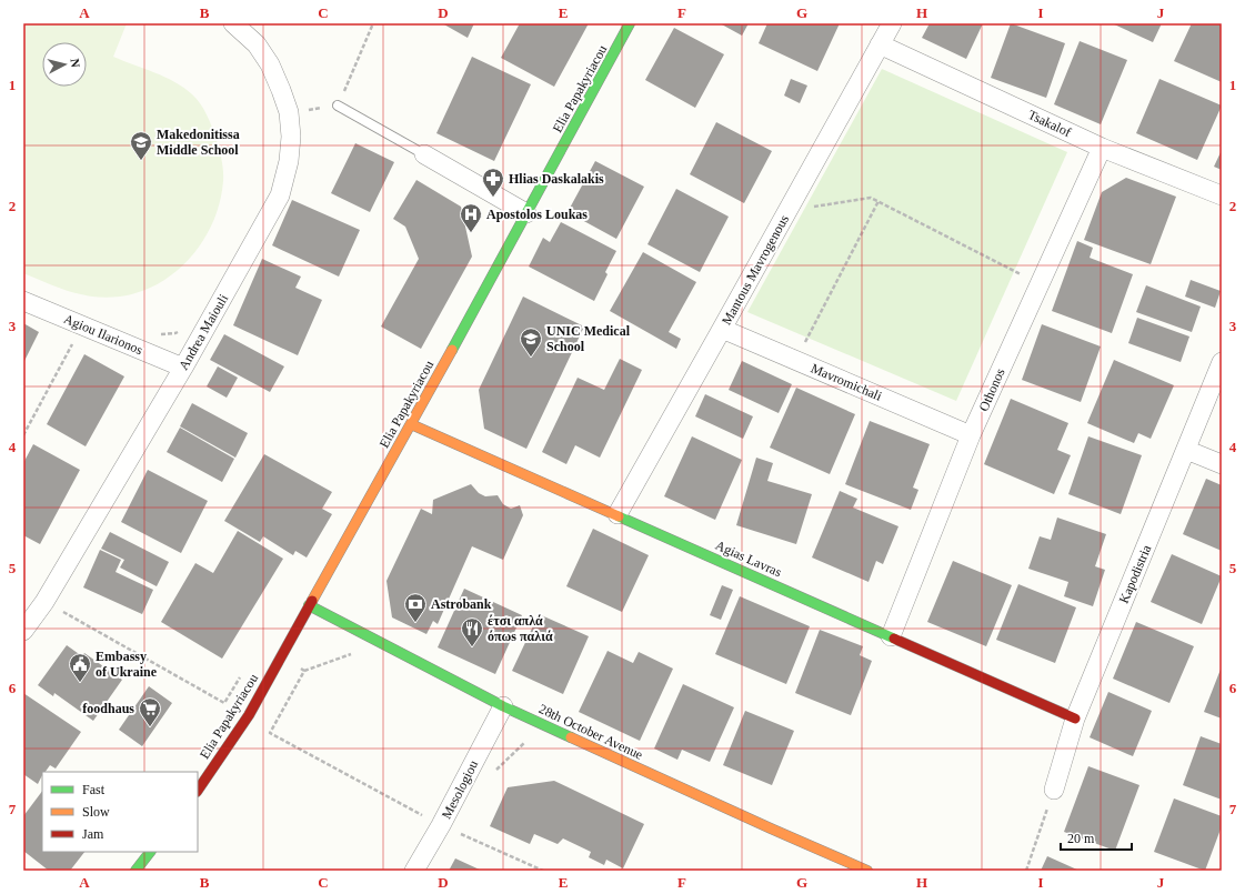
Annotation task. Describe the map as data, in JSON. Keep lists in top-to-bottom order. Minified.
{"streets":{"main road":["Elia Papakyriacou","Agias Lavras","28th October Avenue"],"street":["Tsakalof","Mantous Mavrogenous","Andrea Maiouli","Agiou Ilarionos","Mavromichali","Othonos","Kapodistria","Mesologiou"]},"crossings":[["Elia Papakyriacou","Agias Lavras"],["Elia Papakyriacou","28th October Avenue"],["Tsakalof","Mantous Mavrogenous"],["Tsakalof","Othonos"],["Mantous Mavrogenous","Mavromichali"],["Mantous Mavrogenous","Agias Lavras"],["Andrea Maiouli","Agiou Ilarionos"],["Mavromichali","Othonos"],["Othonos","Agias Lavras"],["Agias Lavras","Kapodistria"],["28th October Avenue","Mesologiou"]],"places":{"school or university":["Makedonitissa Middle School","UNIC Medical School"],"pharmacy":["Hlias Daskalakis"],"hospital":["Apostolos Loukas"],"bank":["Astrobank"],"restaurant":["έτσι απλά όπωs παλιά"],"public building":["Embassy of Ukraine"],"supermarket":["foodhaus"]},"legend":["Fast","Slow","Jam"],"scale_bar":"20 m","north":"right","grid":{"columns":["A","B","C","D","E","F","G","H","I","J"],"rows":["1","2","3","4","5","6","7"]}}
